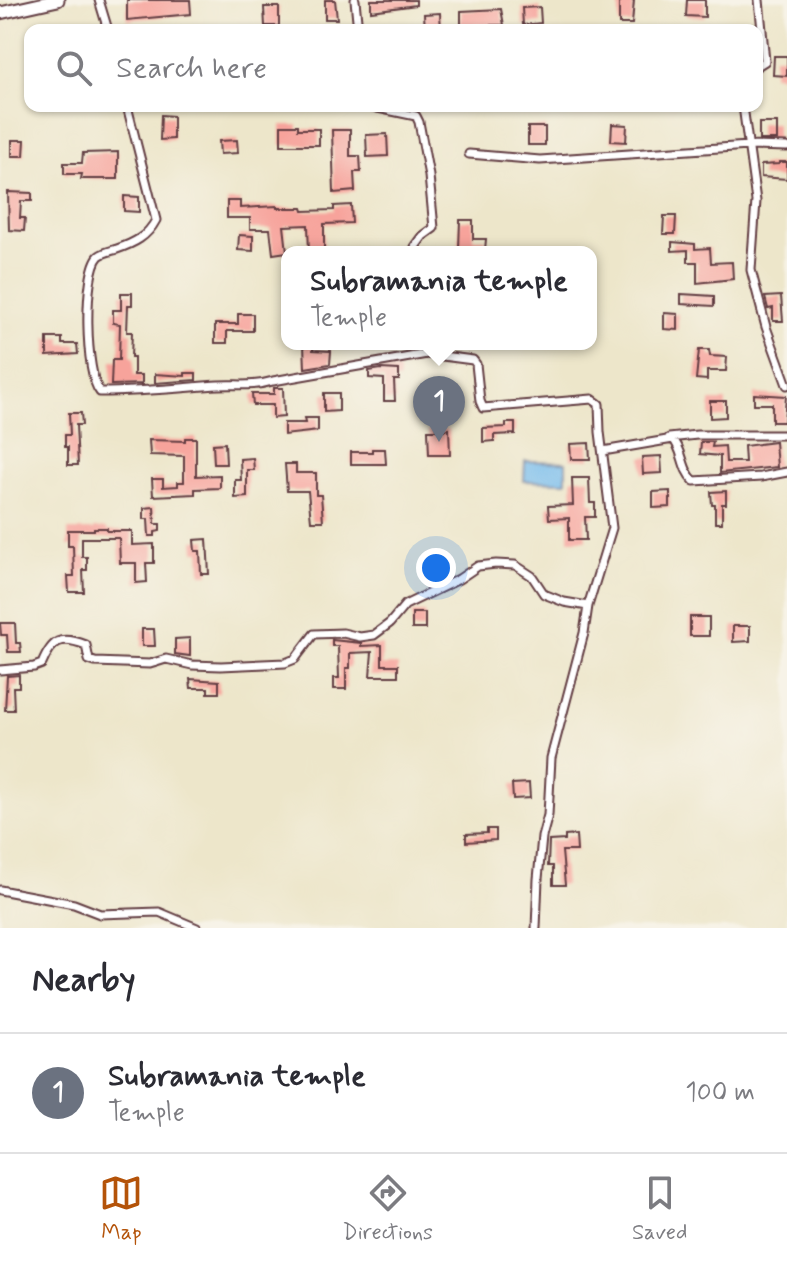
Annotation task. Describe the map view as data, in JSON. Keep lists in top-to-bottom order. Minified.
{"page":{"search":"Search here","popup":["Subramania temple","Temple"],"pins":"1","heading":"Nearby","list":[{"mark":"1","name":"Subramania temple","note":"Temple","value":"100 m"}],"nav":["Map","Directions","Saved"]}}
